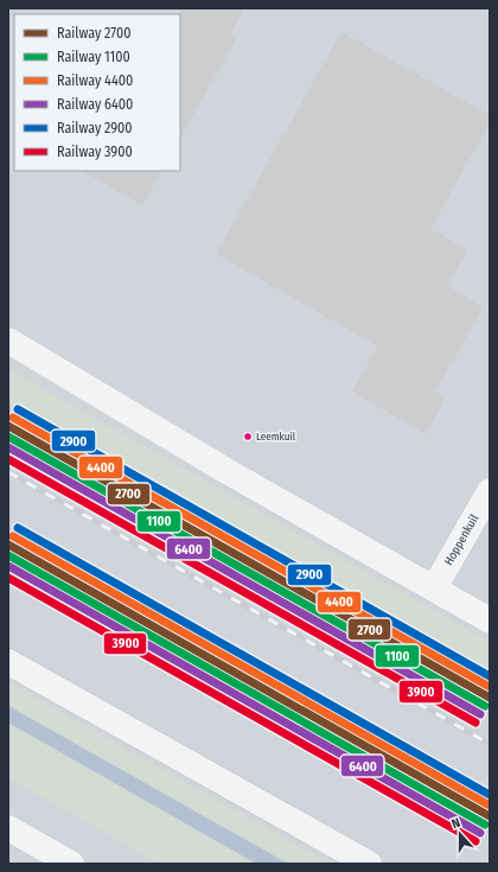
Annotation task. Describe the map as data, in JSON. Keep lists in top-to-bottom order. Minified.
{"streets":{"street":["Hoppenkuil"]},"places":["Leemkuil"],"lines":["rail line 2900","rail line 4400","rail line 2700","rail line 1100","rail line 6400","rail line 3900"],"legend":["Railway 2700","Railway 1100","Railway 4400","Railway 6400","Railway 2900","Railway 3900"],"north":"top"}
